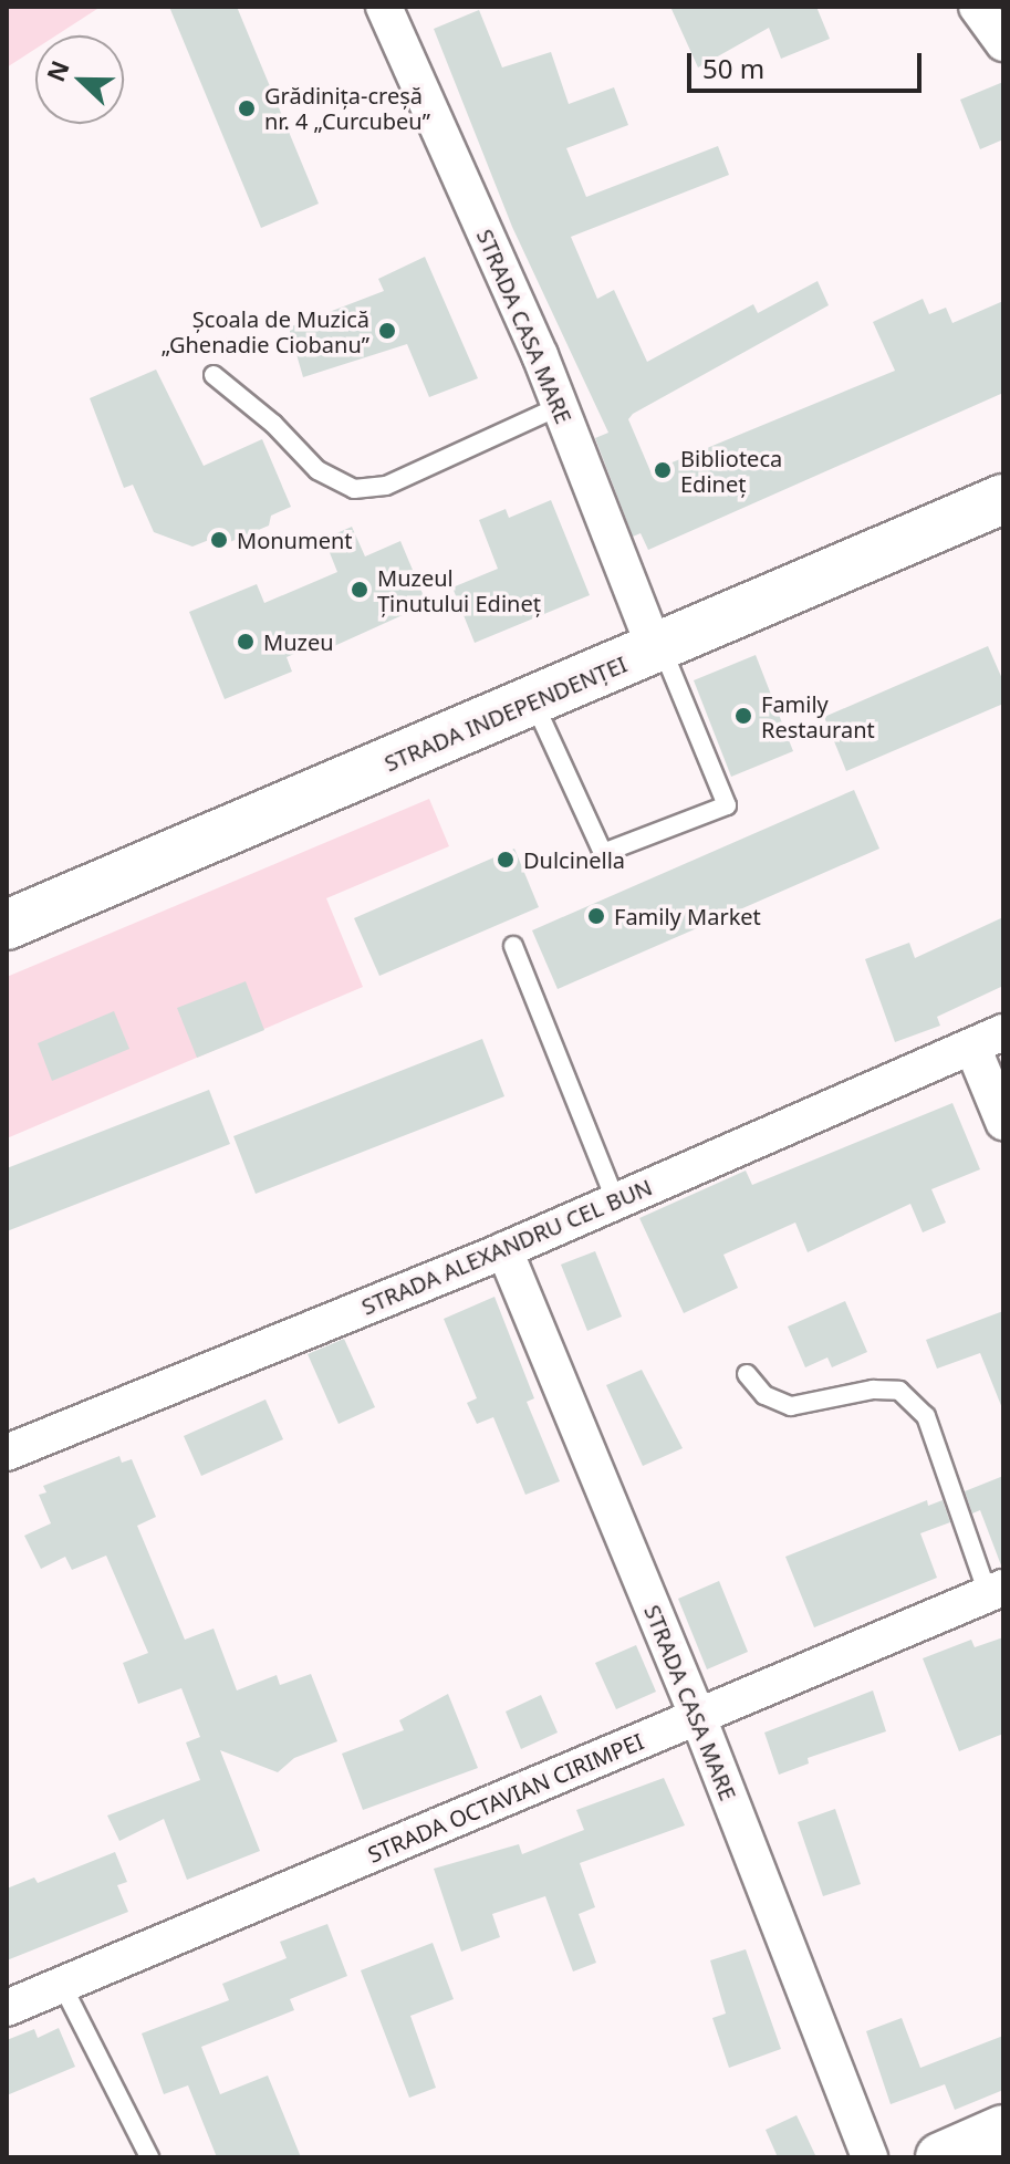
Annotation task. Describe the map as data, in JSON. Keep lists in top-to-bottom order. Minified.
{"streets":{"main road":["STRADA INDEPENDENȚEI"],"street":["STRADA CASA MARE","STRADA ALEXANDRU CEL BUN","STRADA OCTAVIAN CIRIMPEI"]},"crossings":[["STRADA CASA MARE","STRADA INDEPENDENȚEI"],["STRADA CASA MARE","STRADA ALEXANDRU CEL BUN"],["STRADA CASA MARE","STRADA OCTAVIAN CIRIMPEI"]],"places":["Grădinița-creșă nr. 4 „Curcubeu”","Școala de Muzică „Ghenadie Ciobanu”","Biblioteca Edineț","Monument","Muzeul Ținutului Edineț","Muzeu","Family Restaurant","Dulcinella","Family Market"],"scale_bar":"50 m","north":"left"}
